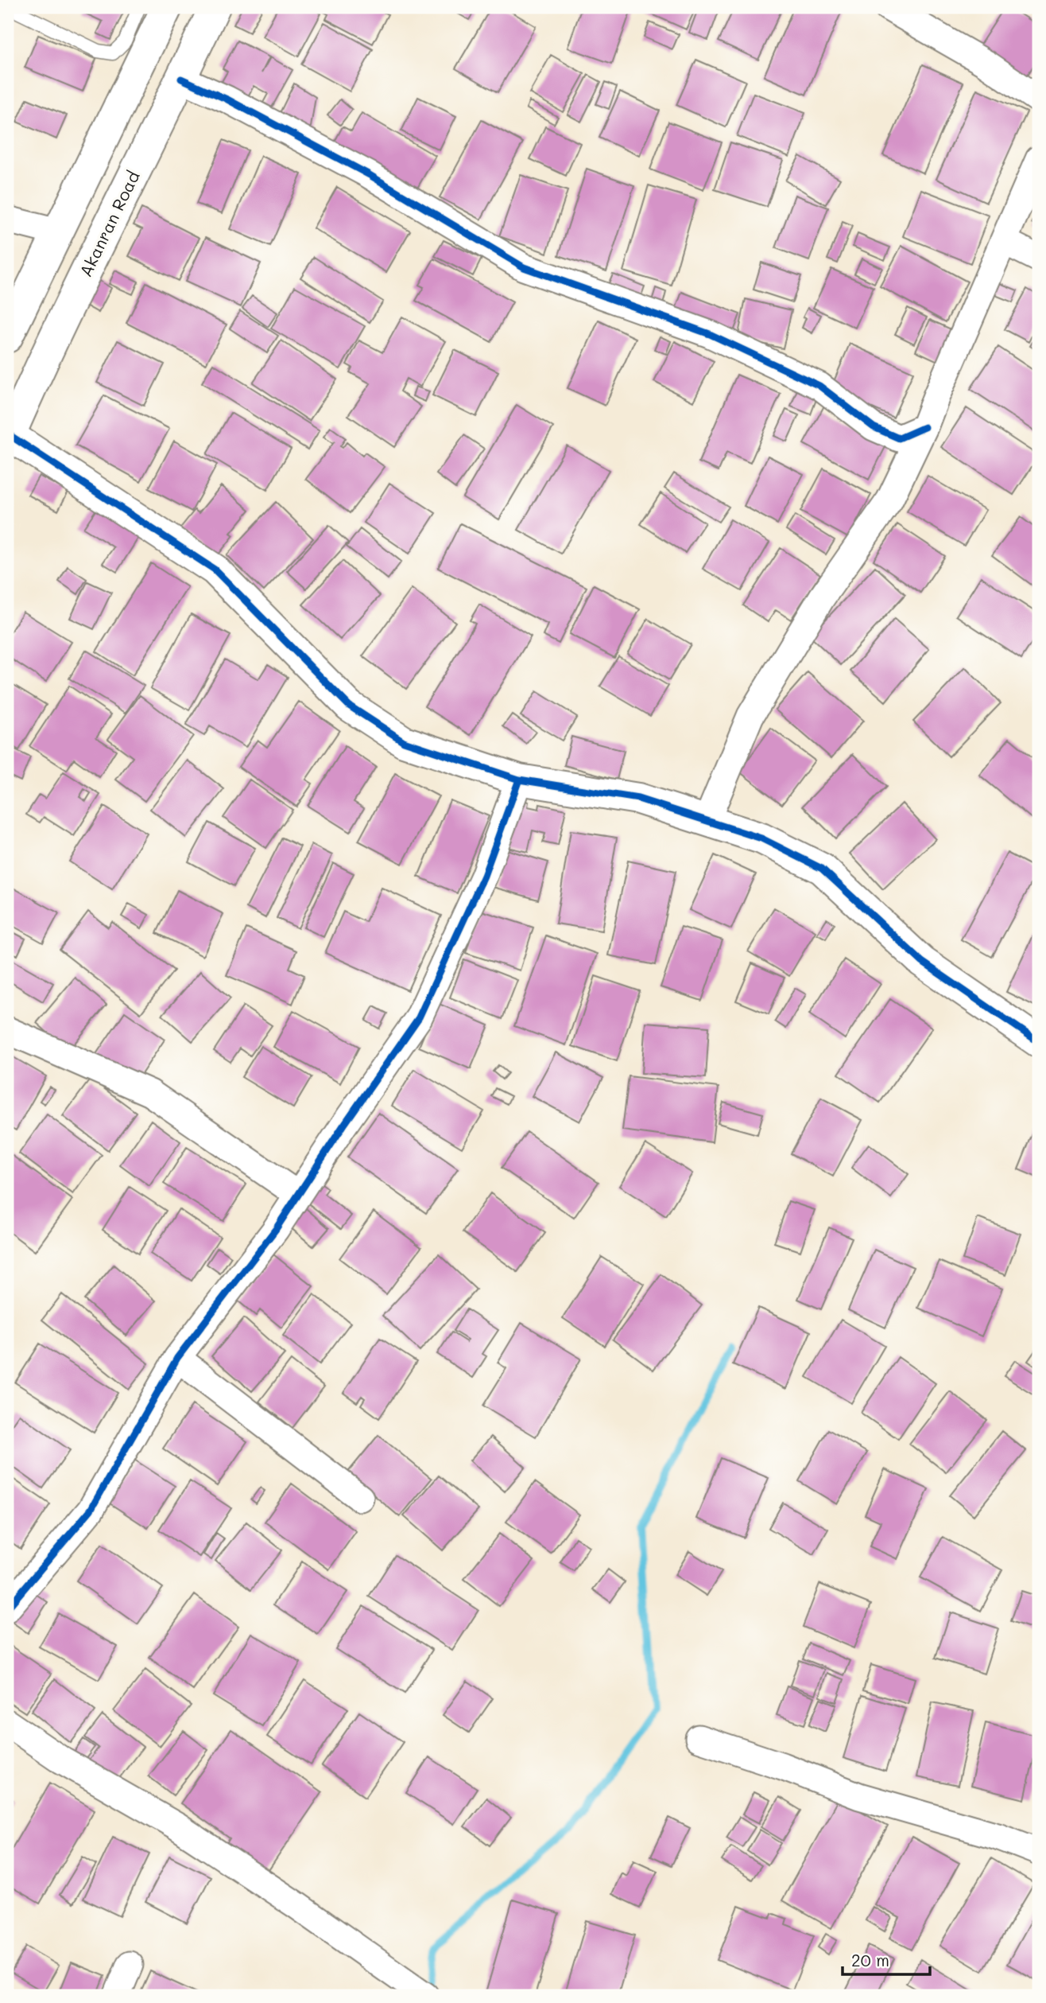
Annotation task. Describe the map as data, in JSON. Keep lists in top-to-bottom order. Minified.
{"streets":{"street":["Akanran Road"]},"scale_bar":"20 m"}
